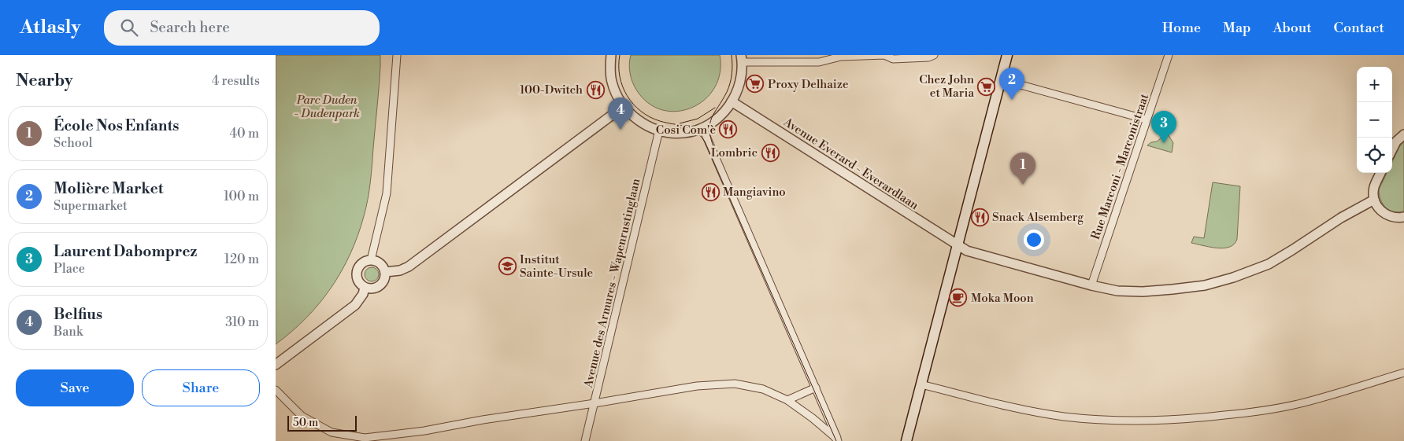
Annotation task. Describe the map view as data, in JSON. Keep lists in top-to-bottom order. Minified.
{"streets":{"street":["Avenue Everard - Everardlaan","Rue Marconi - Marconistraat","Avenue des Armures - Wapenrustinglaan"]},"crossings":[["Avenue Everard - Everardlaan","Rue Marconi - Marconistraat"]],"parks":["Parc Duden - Dudenpark"],"places":{"supermarket":["Proxy Delhaize","Chez John et Maria"],"restaurant":["100-Dwitch","Cosi Com'è","Lombric","Mangiavino","Snack Alsemberg"],"school or university":["Institut Sainte-Ursule"],"cafe":["Moka Moon"]},"scale_bar":"50 m","page":{"header":"Atlasly","search":"Search here","nav":["Home","Map","About","Contact"],"heading":["Nearby","4 results"],"map_buttons":["+","−"],"pins":["2","4","3","1"],"list":[{"mark":"1","name":"École Nos Enfants","note":"School","value":"40 m"},{"mark":"2","name":"Molière Market","note":"Supermarket","value":"100 m"},{"mark":"3","name":"Laurent Dabomprez","note":"Place","value":"120 m"},{"mark":"4","name":"Belfius","note":"Bank","value":"310 m"}],"buttons":["Save","Share"],"scale":"50 m"}}
